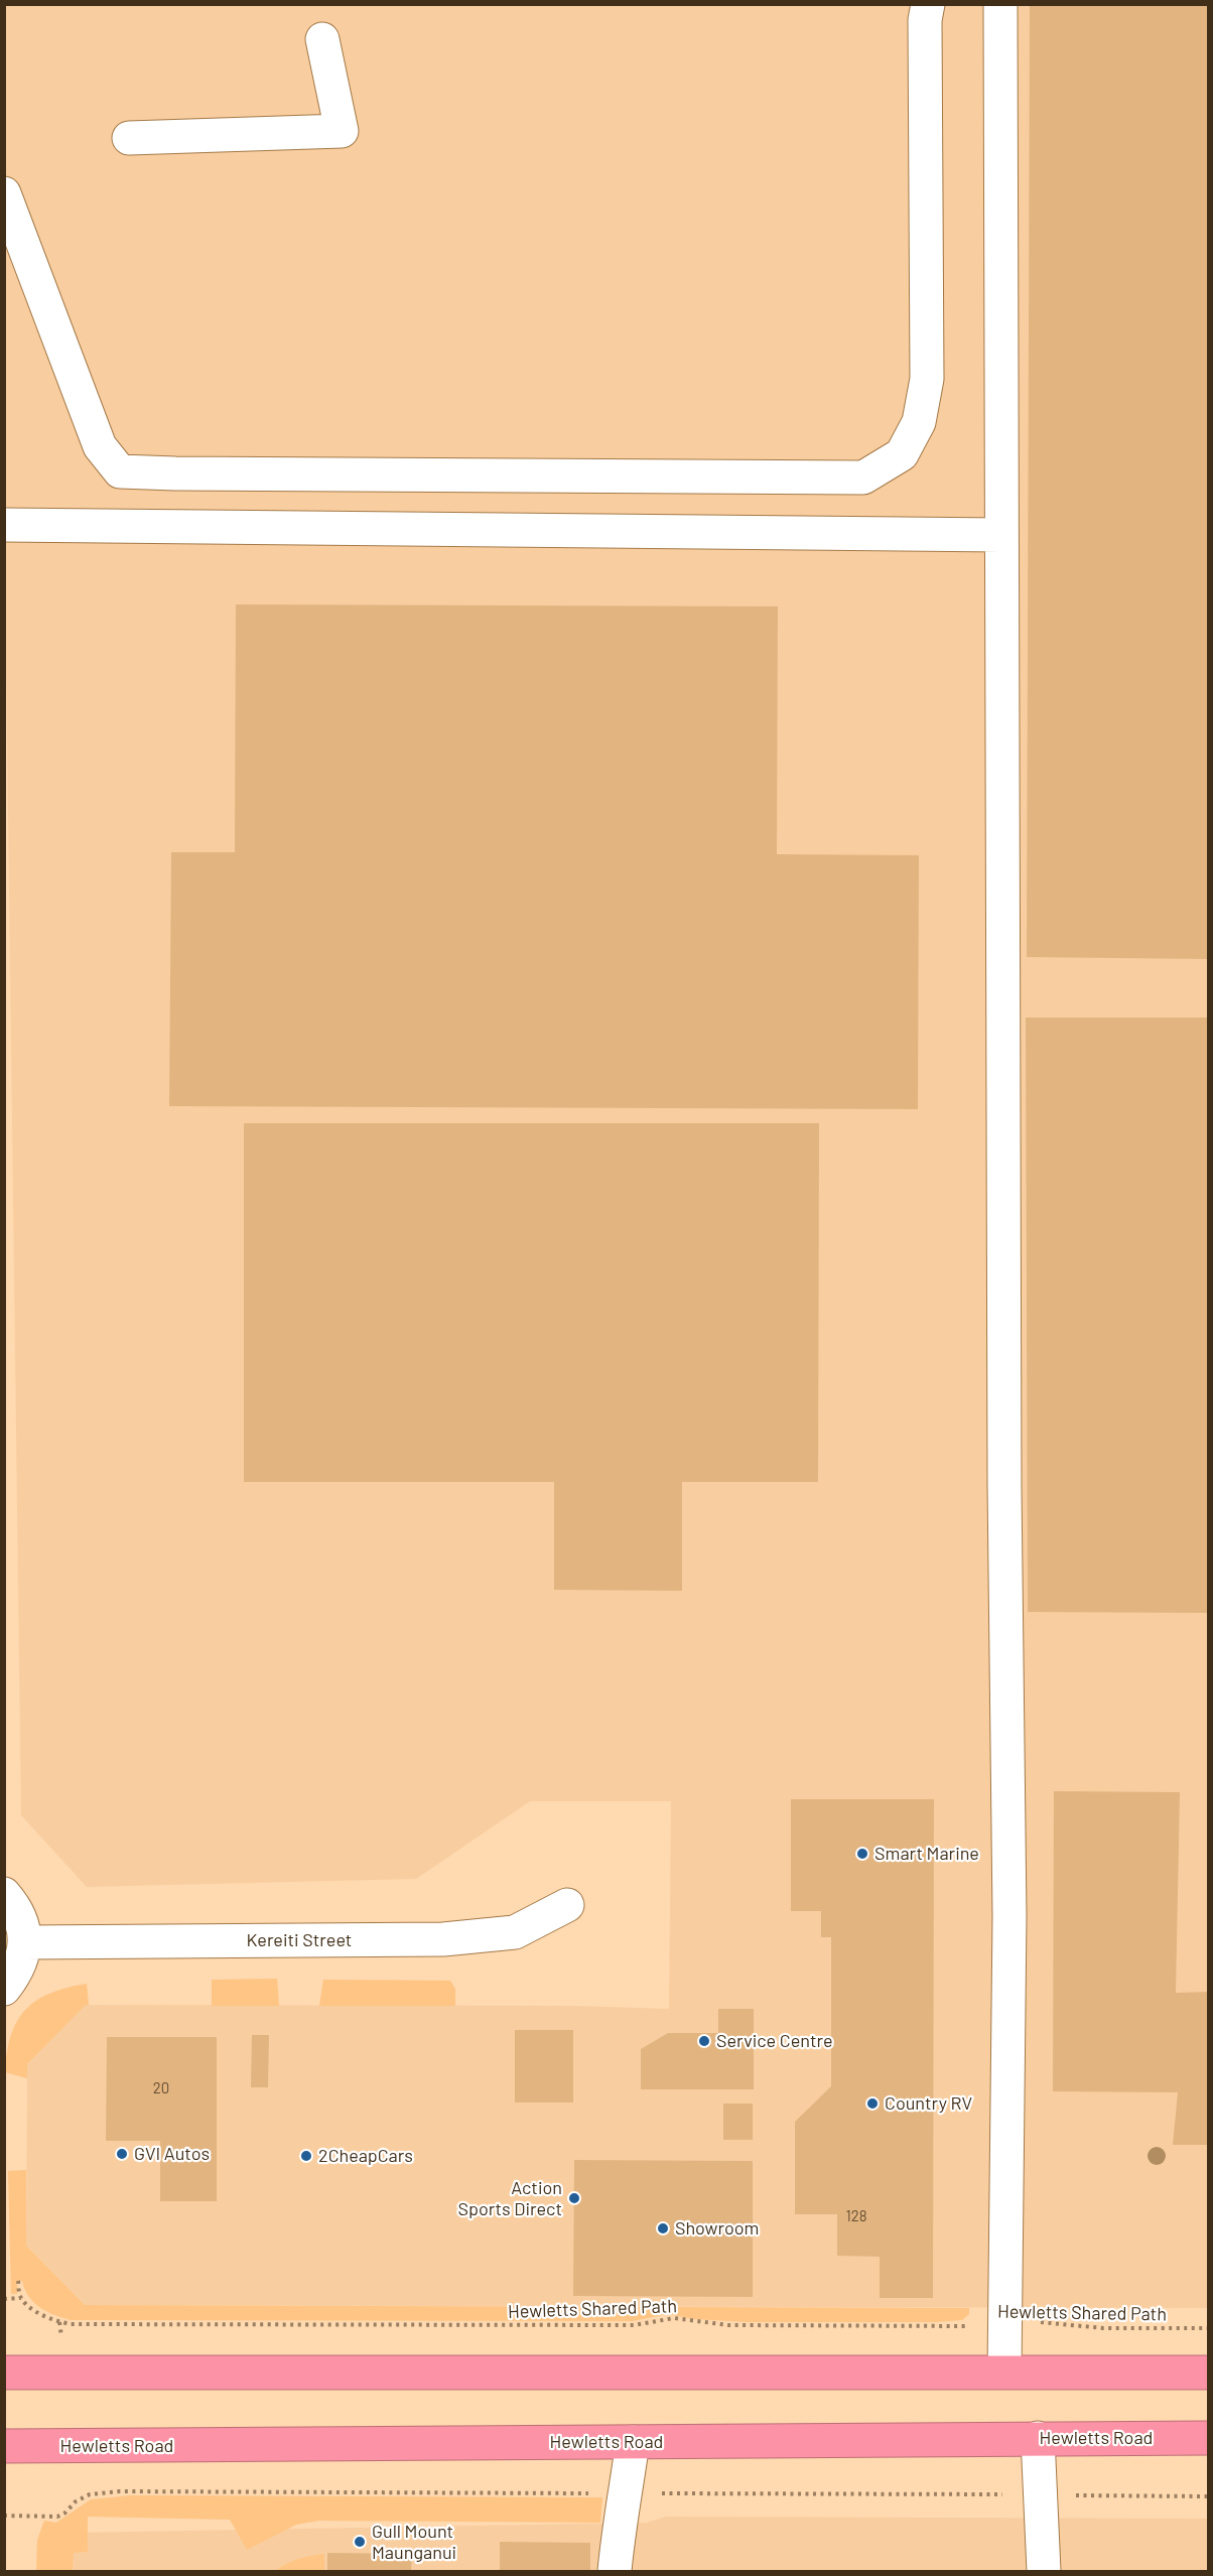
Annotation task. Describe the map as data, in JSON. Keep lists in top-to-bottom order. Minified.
{"streets":{"highway":["Hewletts Road"],"street":["Kereiti Street"],"path":["Hewletts Shared Path"]},"places":["Smart Marine","Service Centre","Country RV","GVI Autos","2CheapCars","Action Sports Direct","Showroom","Gull Mount Maunganui"],"house_numbers":["20","128"]}
